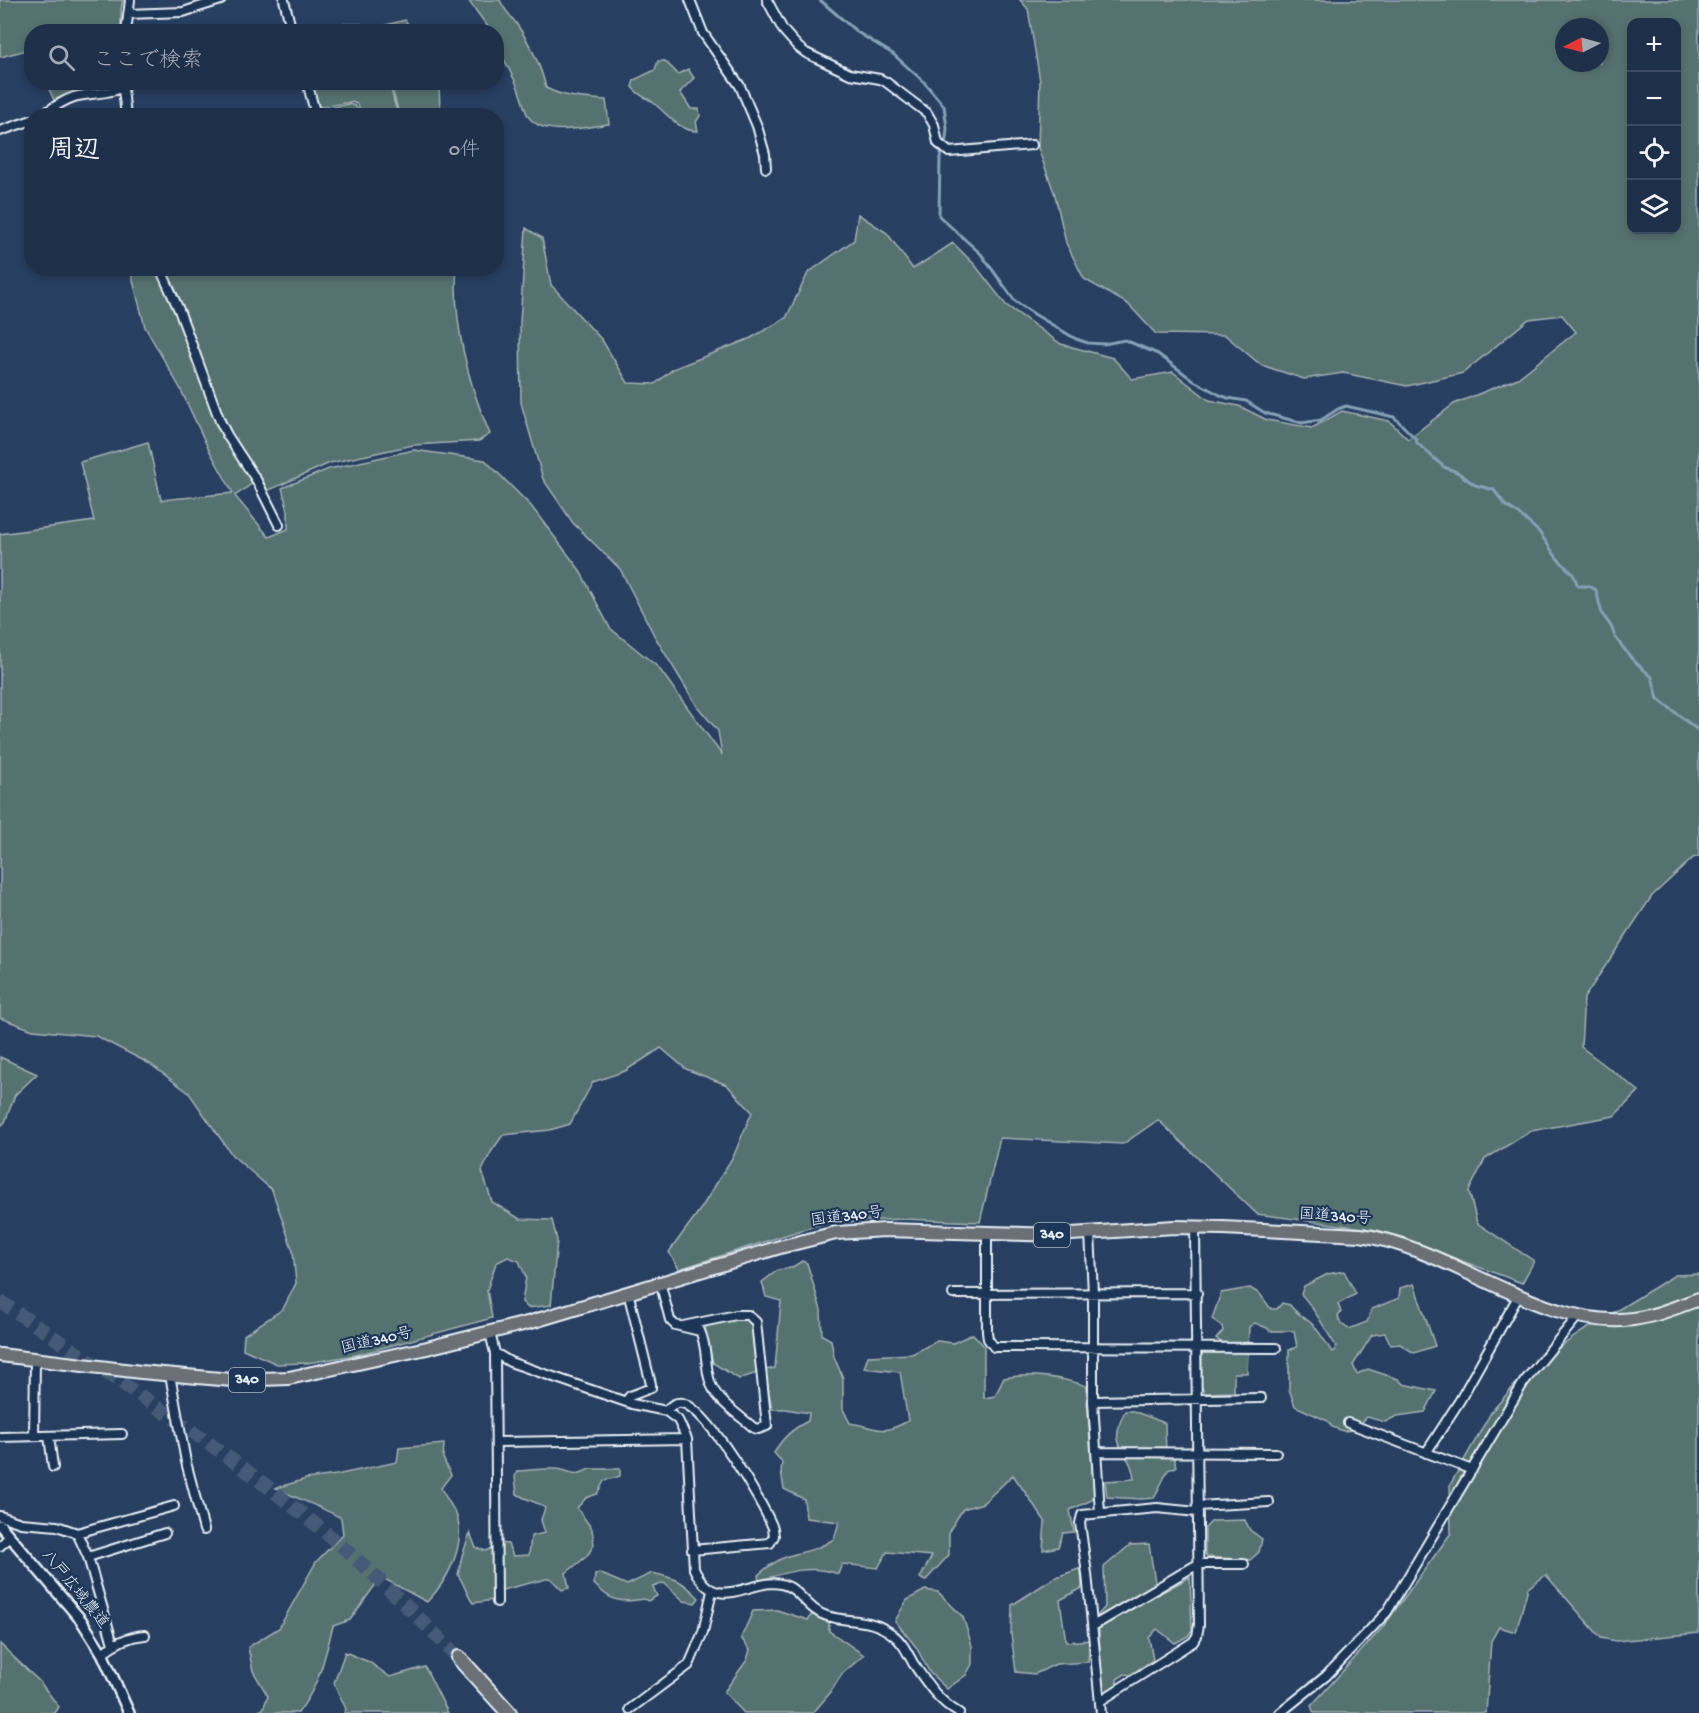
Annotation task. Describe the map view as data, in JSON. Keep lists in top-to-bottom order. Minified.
{"streets":{"highway":["国道340号","340"],"street":["八戸広域農道"]},"north":"left","page":{"map_buttons":["+","−"],"search":"ここで検索","heading":["周辺","0件"]}}
